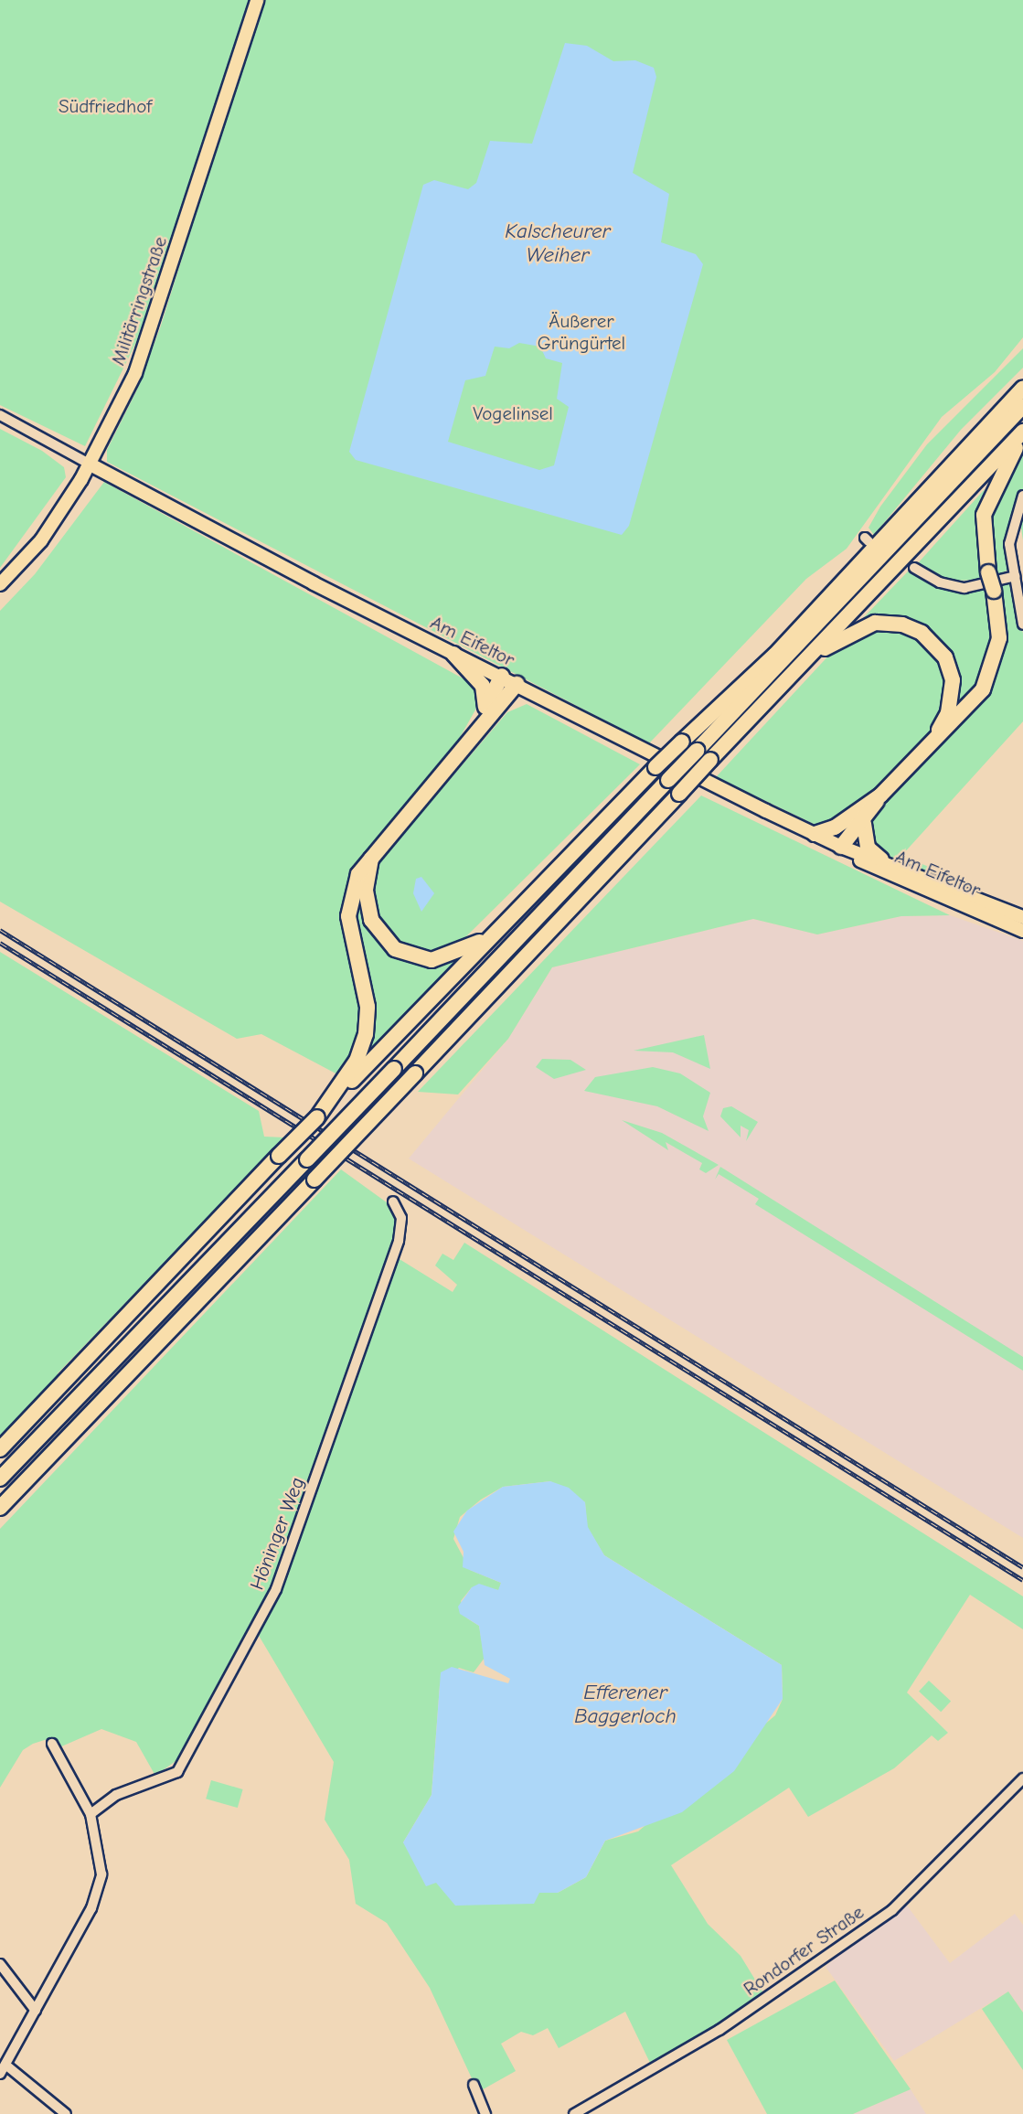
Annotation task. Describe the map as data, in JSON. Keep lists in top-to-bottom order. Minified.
{"streets":{"main road":["Militärringstraße","Am Eifeltor"],"street":["Höninger Weg","Rondorfer Straße"]},"crossings":[["Militärringstraße","Am Eifeltor"]],"water":["Kalscheurer Weiher","Efferener Baggerloch"],"parks":["Südfriedhof","Äußerer Grüngürtel","Vogelinsel"]}
